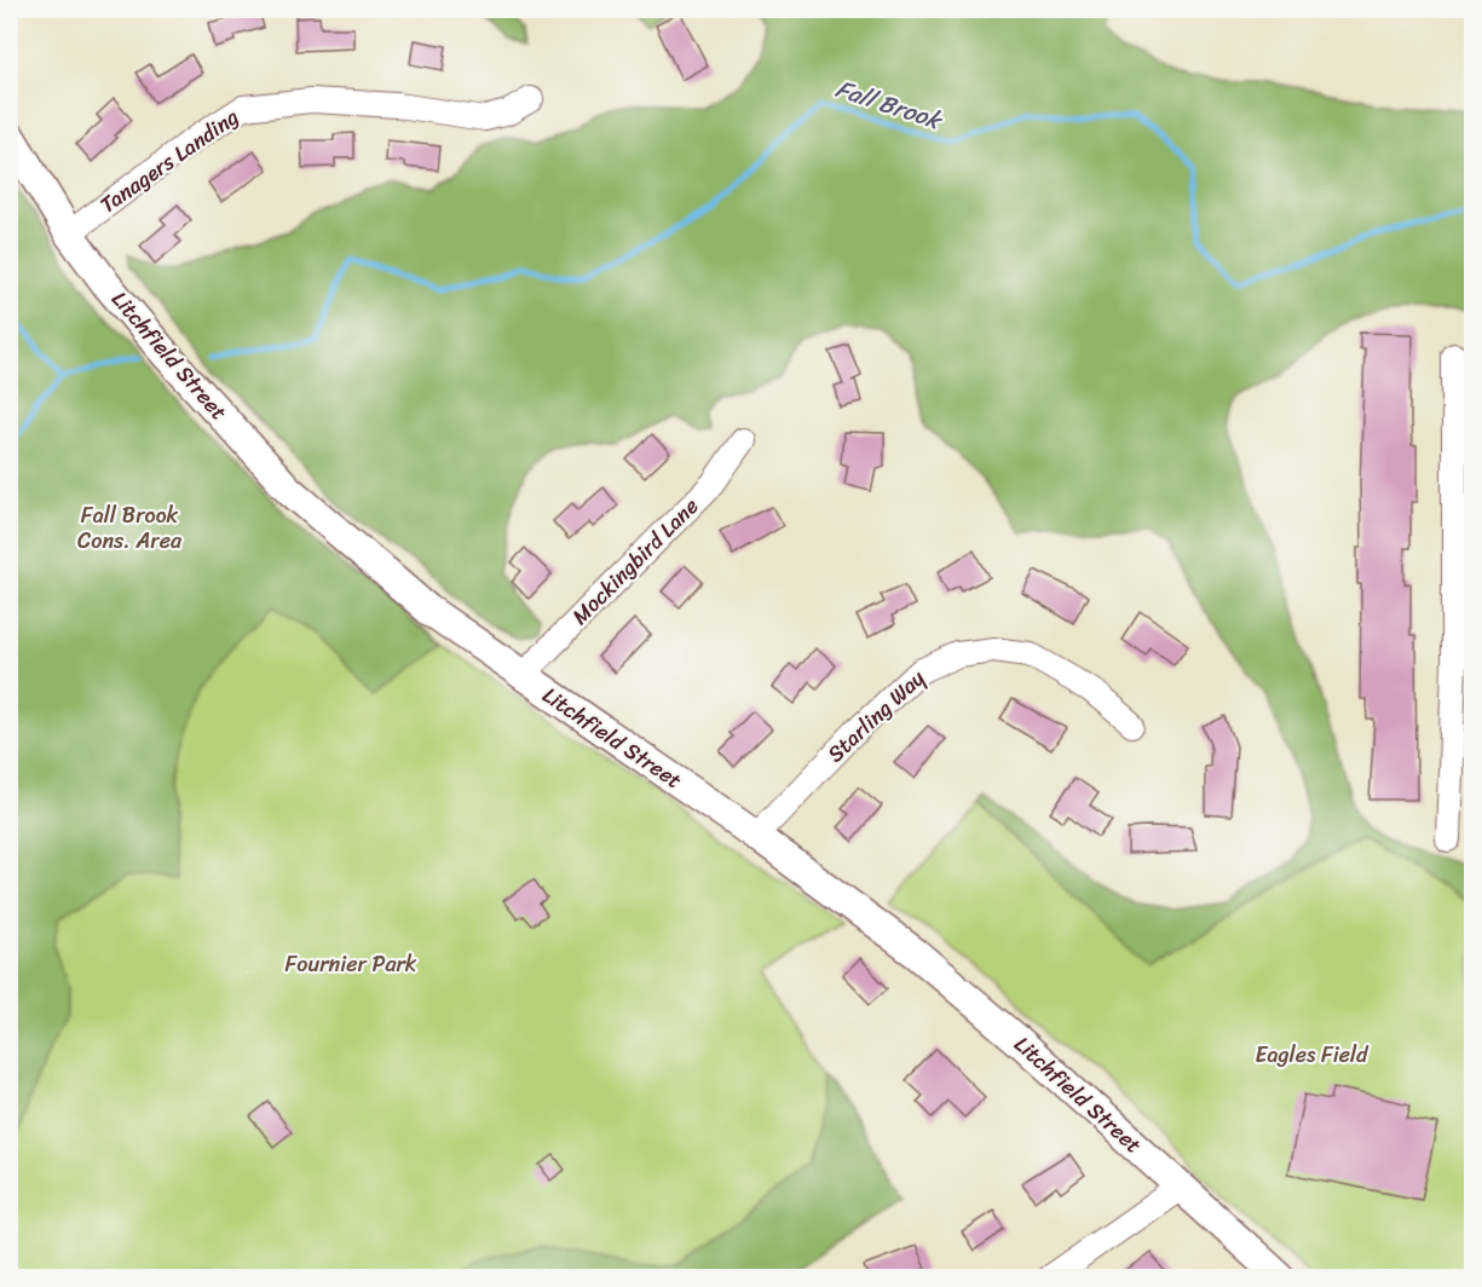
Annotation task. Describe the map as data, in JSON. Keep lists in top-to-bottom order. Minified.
{"streets":{"main road":["Litchfield Street"],"street":["Tanagers Landing","Mockingbird Lane","Starling Way"]},"crossings":[["Tanagers Landing","Litchfield Street"],["Litchfield Street","Mockingbird Lane"],["Litchfield Street","Starling Way"]],"water":["Fall Brook"],"parks":["Fall Brook Cons. Area","Fournier Park","Eagles Field"]}
